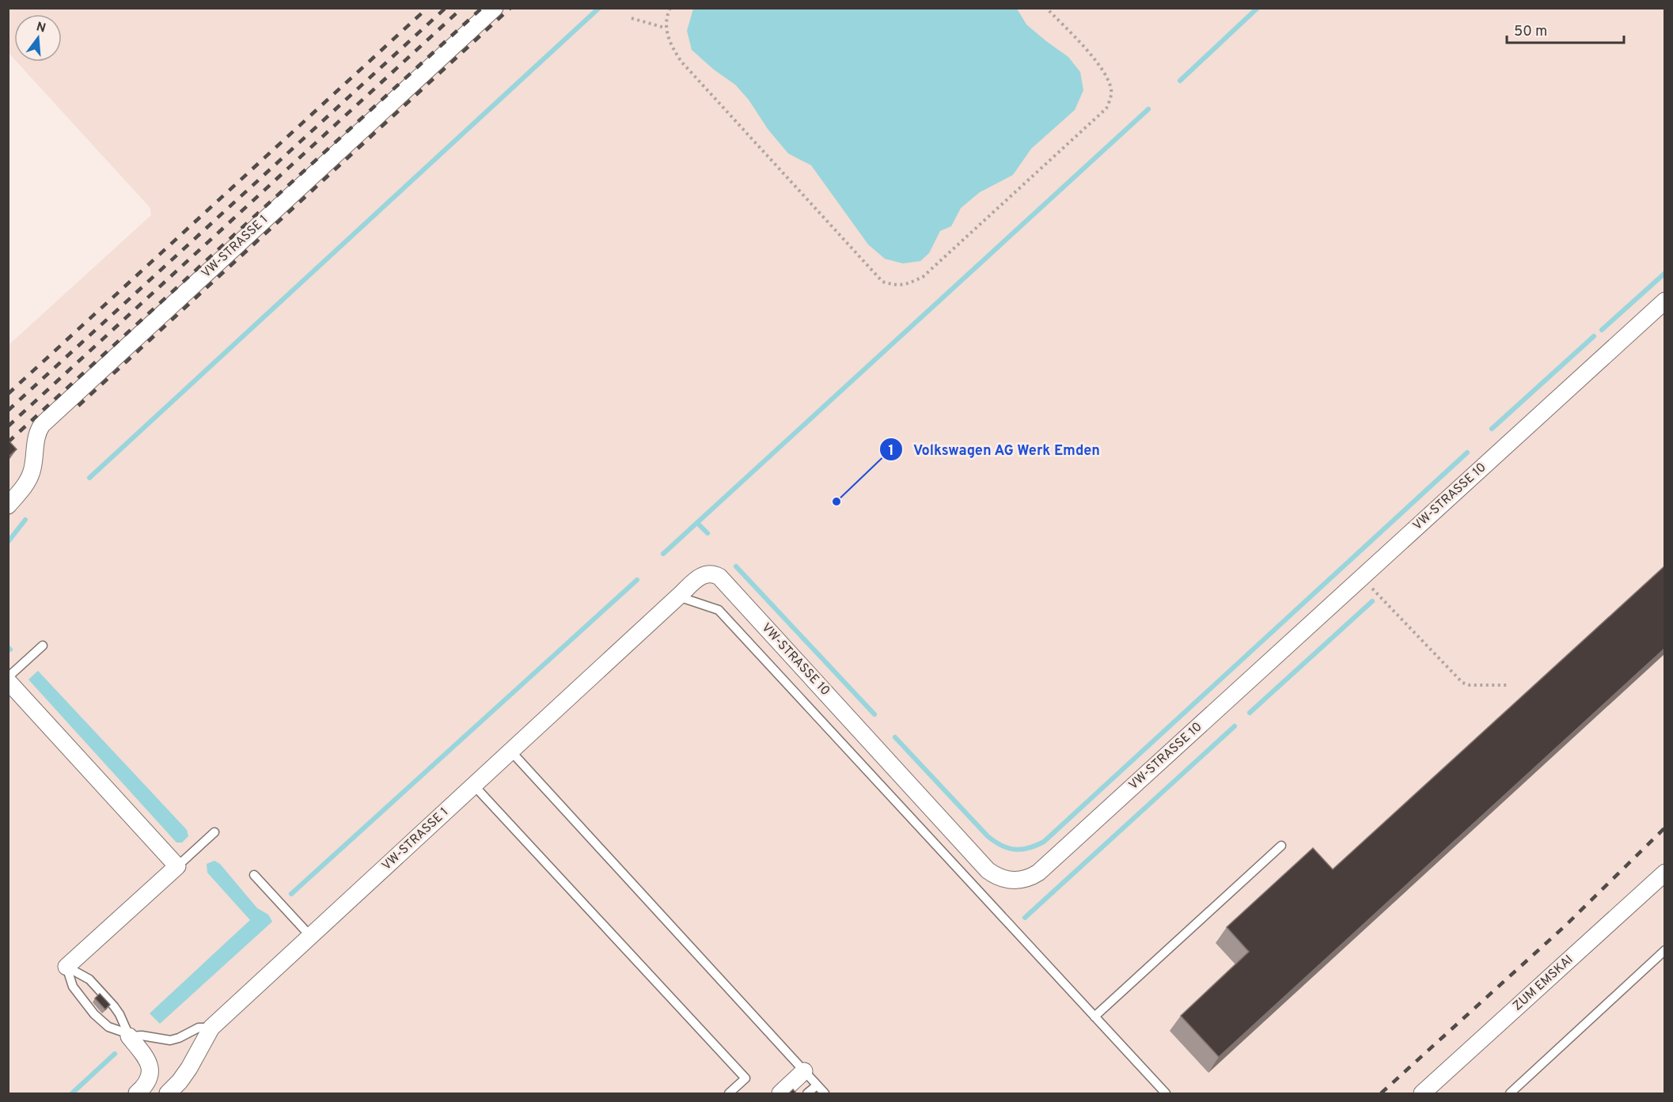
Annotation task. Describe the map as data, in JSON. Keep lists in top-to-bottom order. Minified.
{"streets":{"street":["VW-STRASSE 1","VW-STRASSE 10","ZUM EMSKAI"]},"crossings":[["VW-STRASSE 1","VW-STRASSE 10"]],"places":["Volkswagen AG Werk Emden"],"scale_bar":"50 m","north":"top"}
